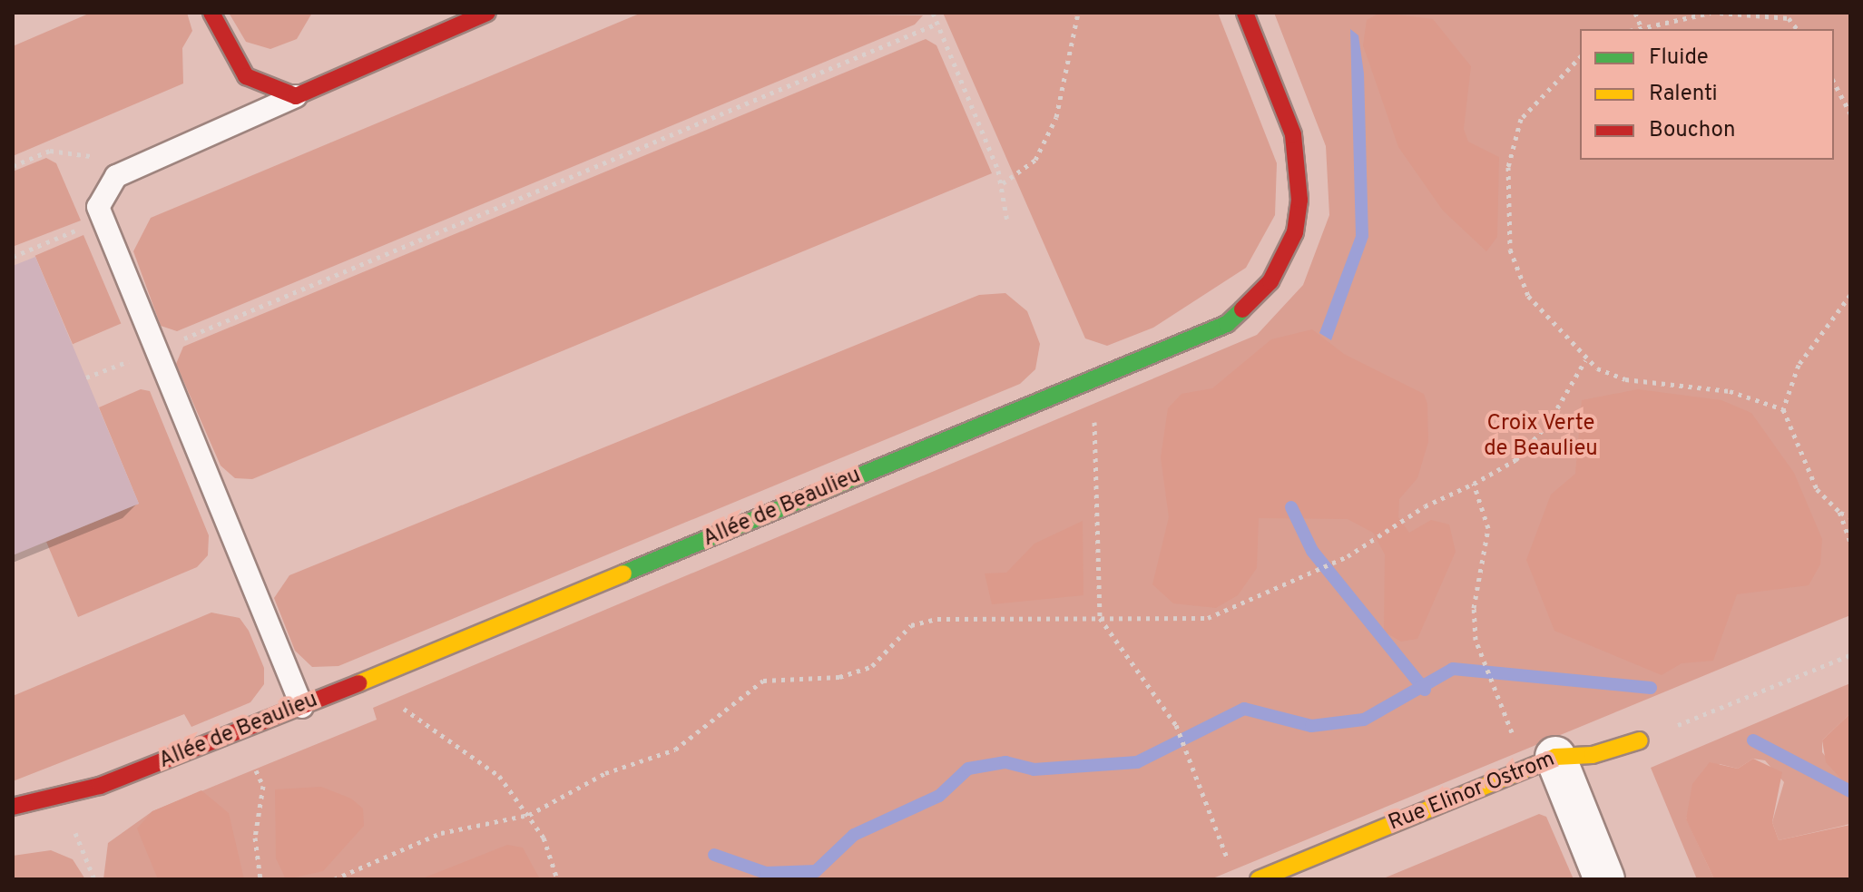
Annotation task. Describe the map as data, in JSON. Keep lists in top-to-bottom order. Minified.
{"streets":{"street":["Allée de Beaulieu","Rue Elinor Ostrom"]},"parks":["Croix Verte de Beaulieu"],"legend":["Fluide","Ralenti","Bouchon"]}
